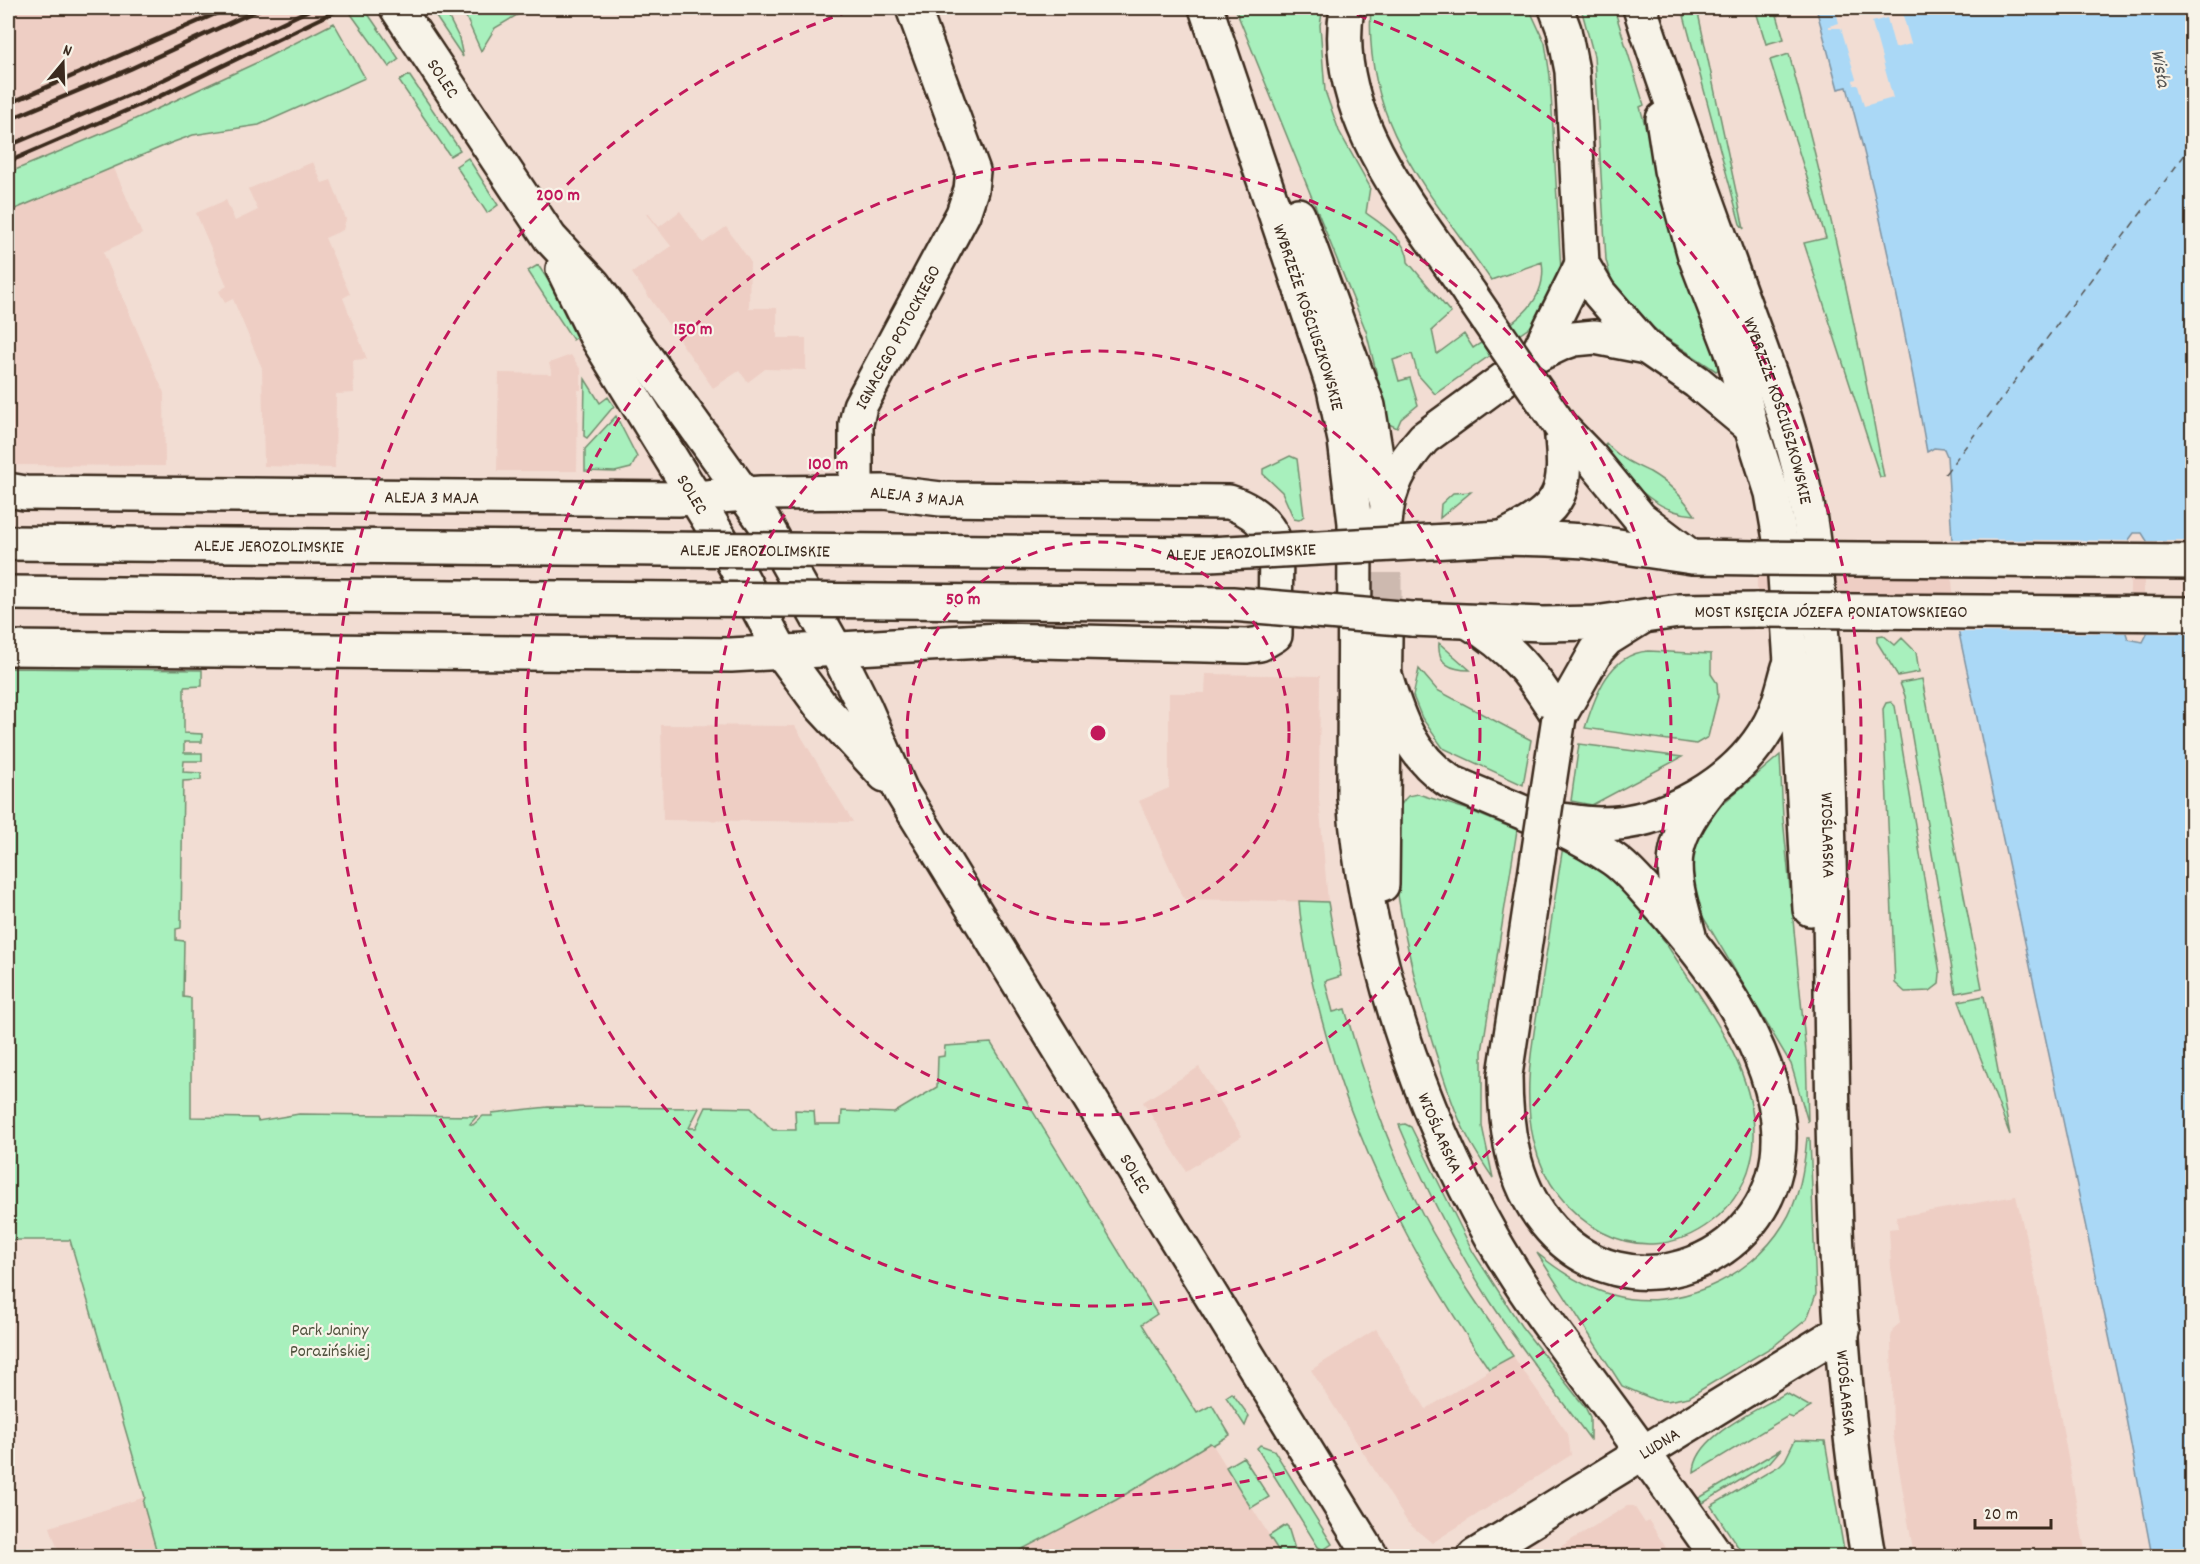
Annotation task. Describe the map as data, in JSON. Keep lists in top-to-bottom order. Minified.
{"streets":{"main road":["SOLEC","WYBRZEŻE KOŚCIUSZKOWSKIE","IGNACEGO POTOCKIEGO","ALEJA 3 MAJA","ALEJE JEROZOLIMSKIE","MOST KSIĘCIA JÓZEFA PONIATOWSKIEGO","WIOŚLARSKA","LUDNA"]},"crossings":[["SOLEC","ALEJA 3 MAJA"],["WYBRZEŻE KOŚCIUSZKOWSKIE","WIOŚLARSKA"],["IGNACEGO POTOCKIEGO","ALEJA 3 MAJA"],["WIOŚLARSKA","LUDNA"]],"water":["Wisła"],"parks":["Park Janiny Porazińskiej"],"scale_bar":"20 m","north":"top","rings":["200 m","150 m","100 m","50 m"]}
